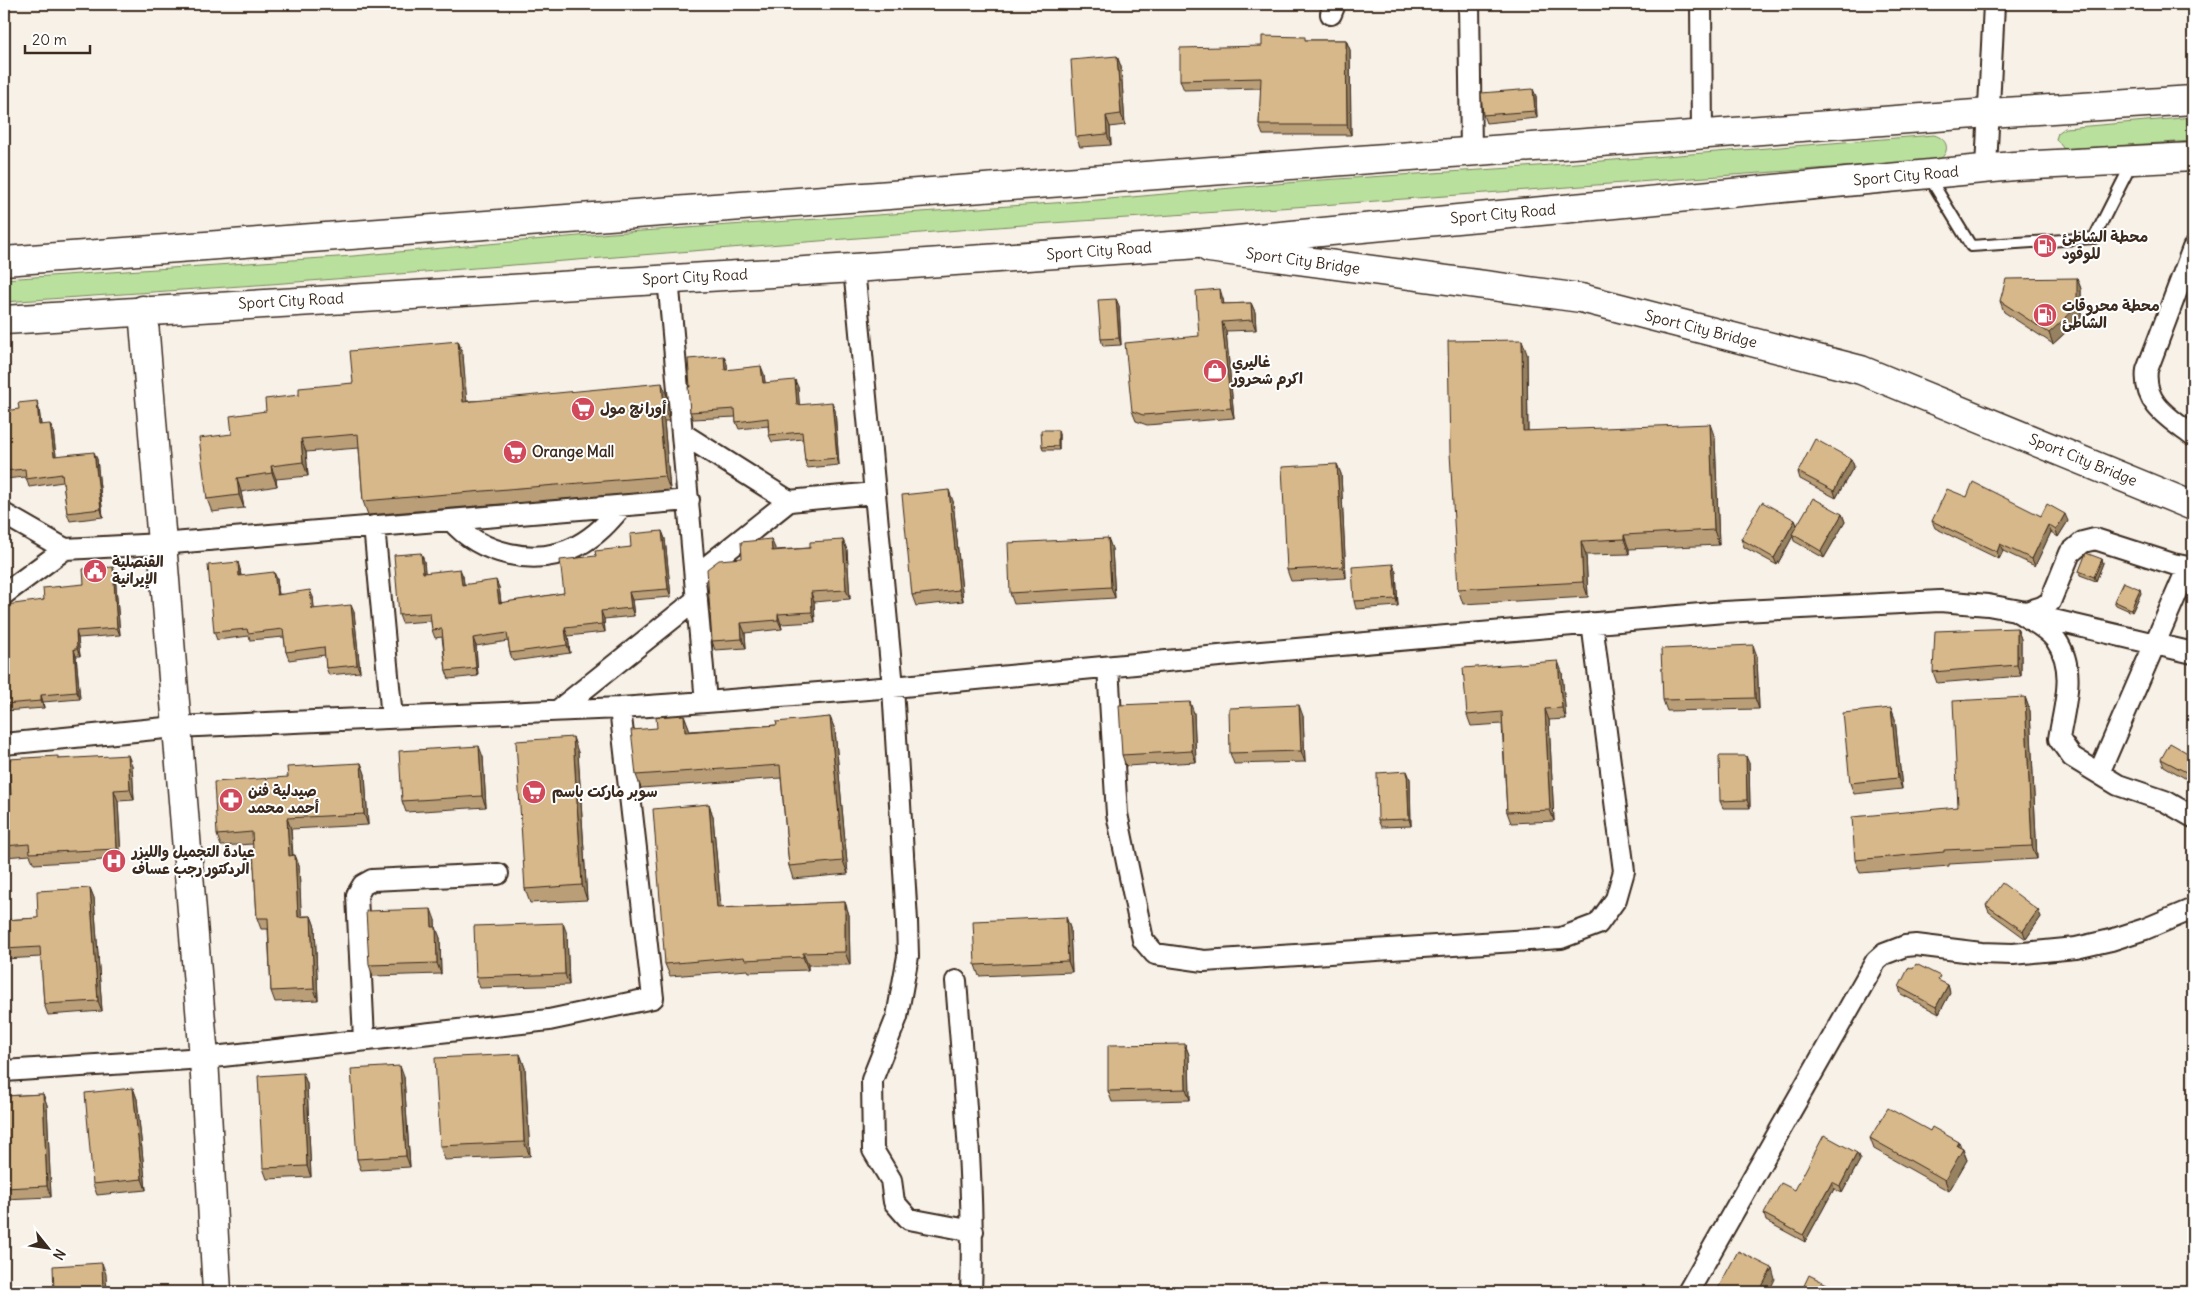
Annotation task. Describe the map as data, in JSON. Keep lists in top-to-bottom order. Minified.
{"streets":{"main road":["Sport City Road","Sport City Bridge"]},"crossings":[["Sport City Road","Sport City Bridge"]],"places":{"fuel station":["محطة الشاطئ للوقود","محطة محروقات الشاطئ"],"shop":["غاليري اكرم شحرور"],"supermarket":["أورانج مول","Orange Mall","سوبر ماركت باسم"],"public building":["القنصلية الإيرانية"],"pharmacy":["صيدلية فنن أحمد محمد"],"hospital":["عيادة التجميل والليزر الردكتور رجب عساف"]},"scale_bar":"20 m","north":"bottom right"}
